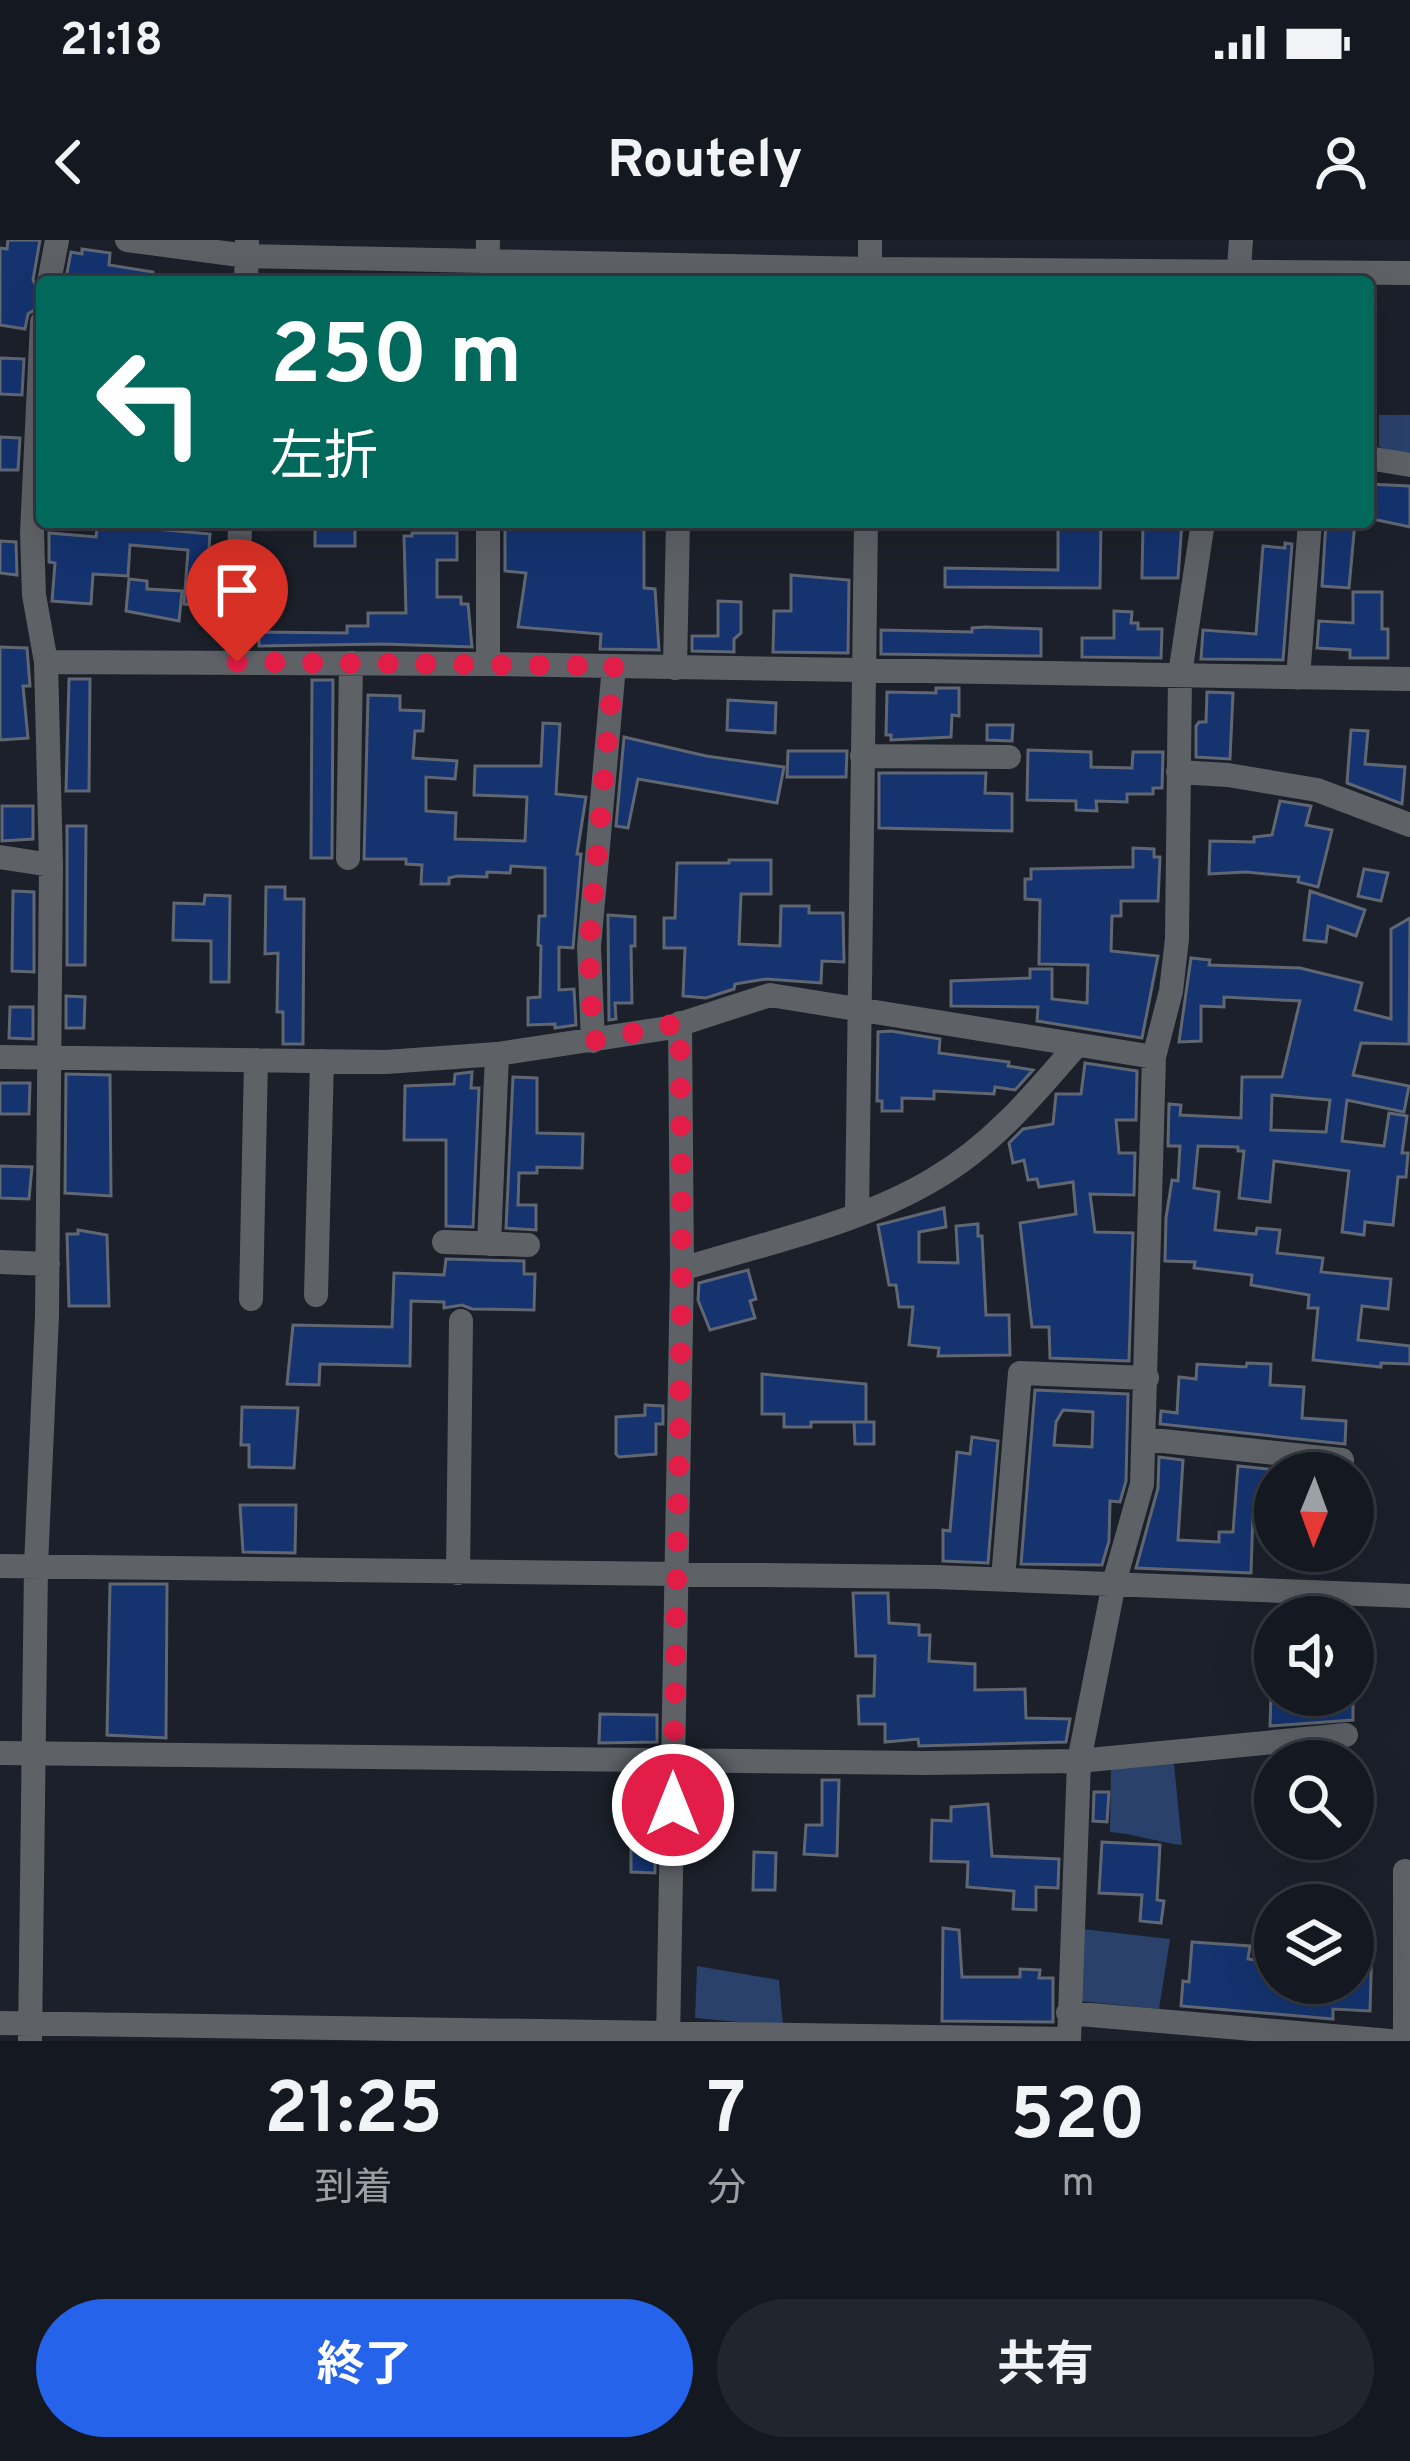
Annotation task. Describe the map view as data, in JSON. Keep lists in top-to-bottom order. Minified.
{"north":"bottom","page":{"status":"21:18","header":"Routely","turn":["250 m","左折"],"eta":["21:25","到着","7","分","520","m"],"buttons":["終了","共有"]}}
